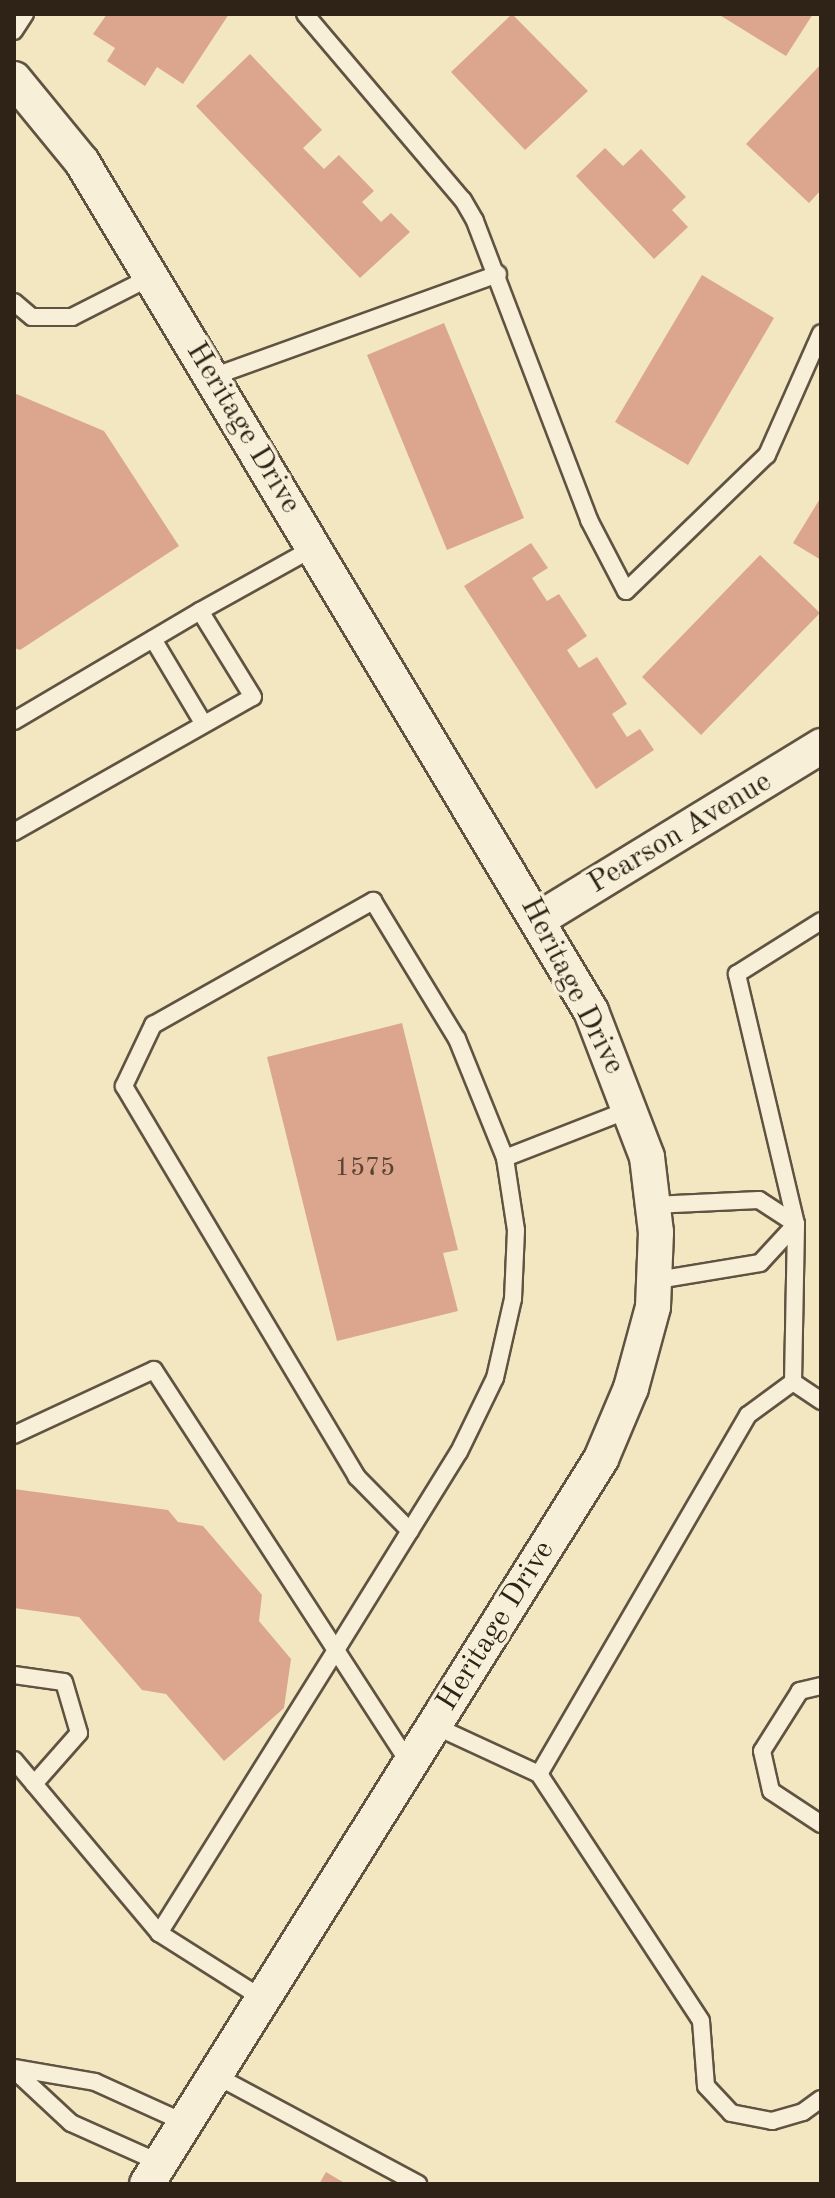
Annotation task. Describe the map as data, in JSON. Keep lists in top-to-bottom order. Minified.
{"streets":{"street":["Heritage Drive","Pearson Avenue"]},"crossings":[["Heritage Drive","Pearson Avenue"]],"house_numbers":["1575"]}
